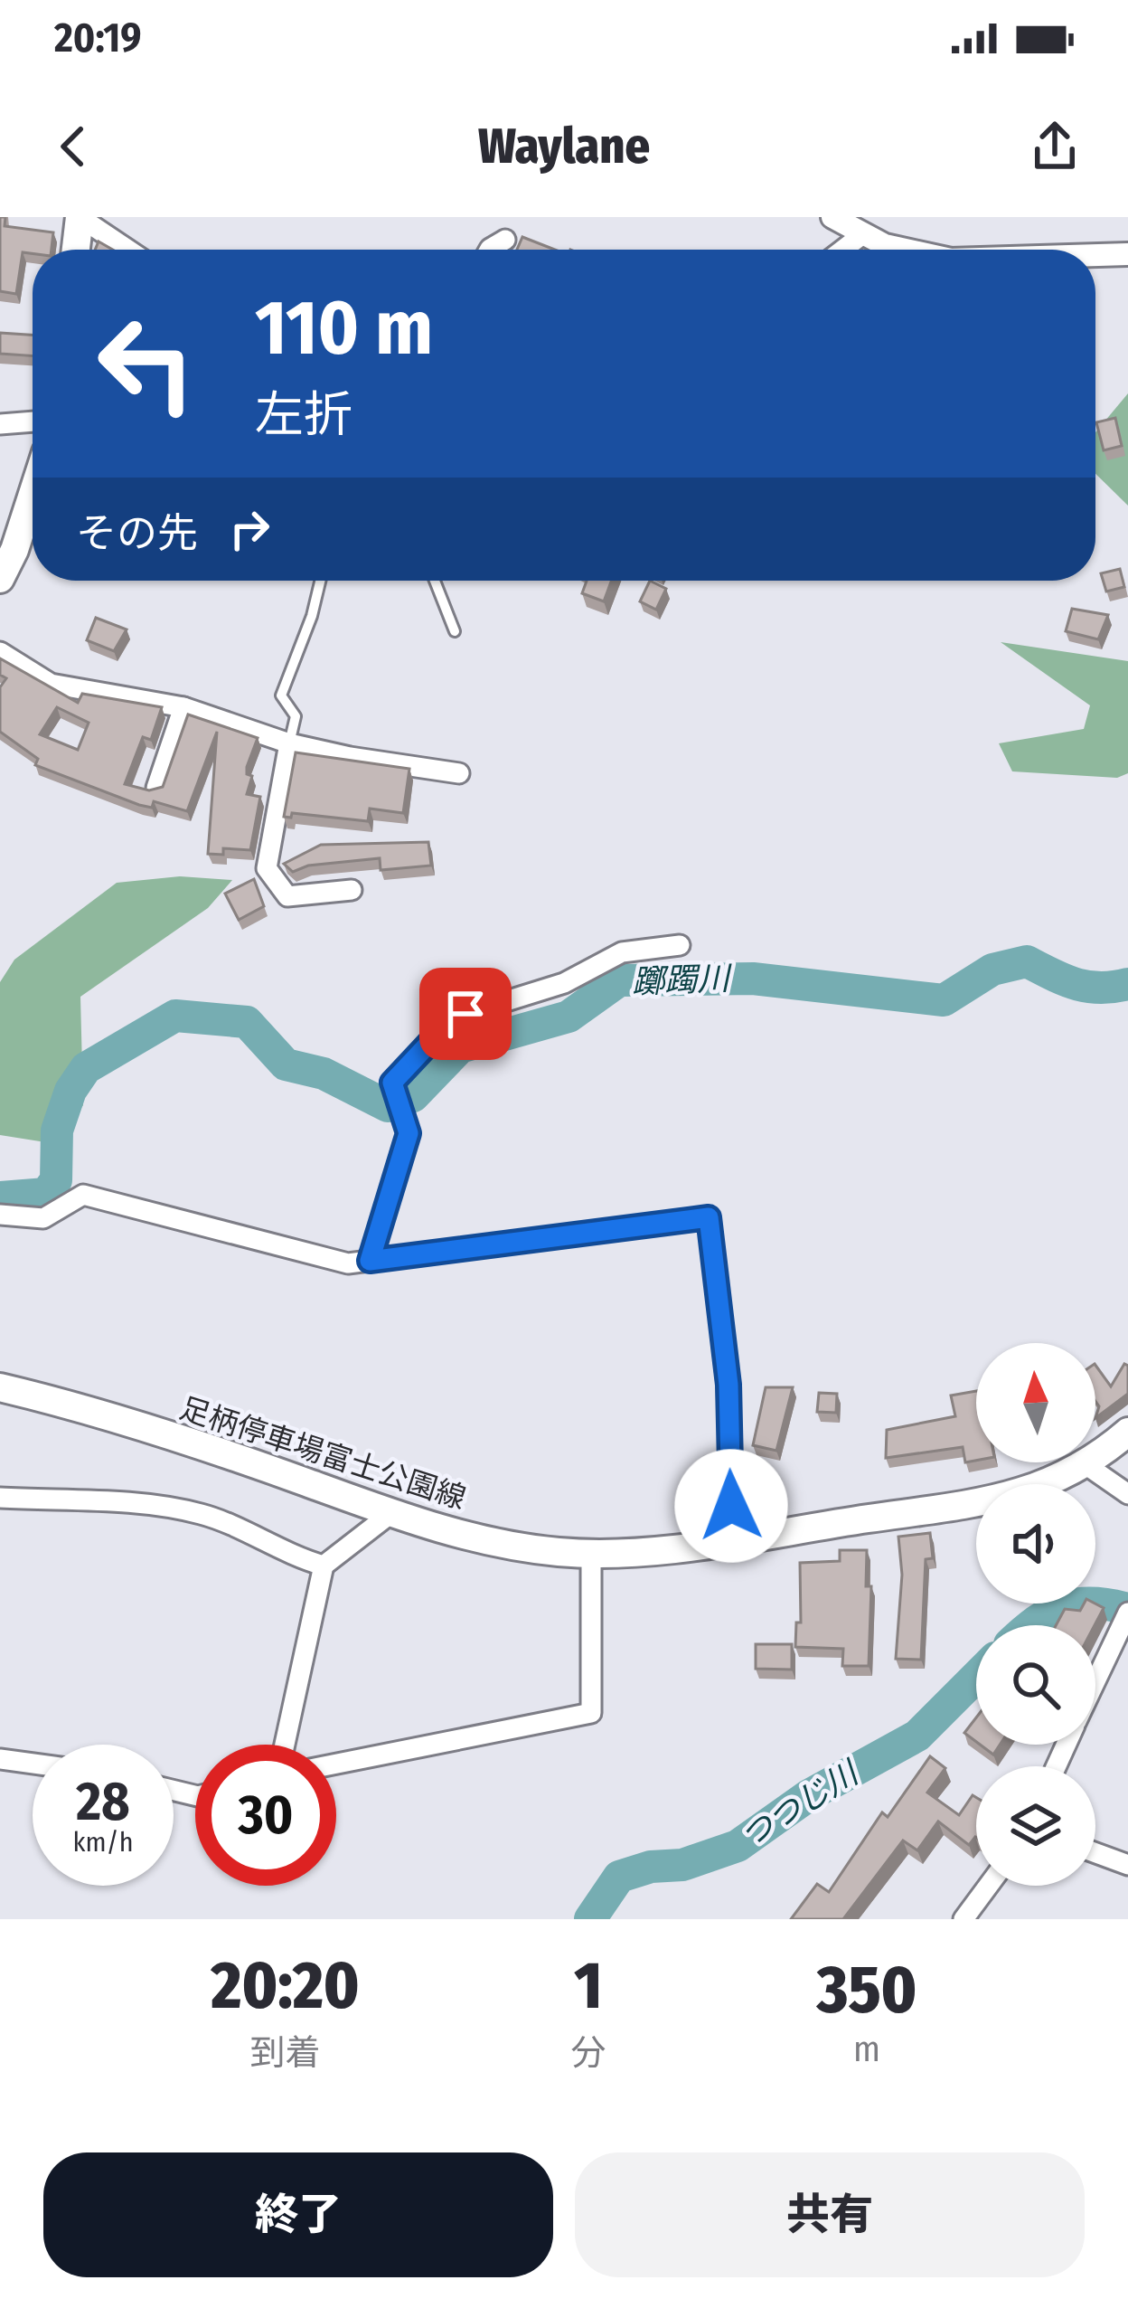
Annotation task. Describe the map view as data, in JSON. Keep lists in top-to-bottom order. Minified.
{"streets":{"main road":["足柄停車場富士公園線"]},"water":["躑躅川","つつじ川"],"north":"top","page":{"status":"20:19","header":"Waylane","turn":["110 m","左折"],"then":"その先","speed":"28 km/h","limit":"30","eta":["20:20","到着","1","分","350","m"],"buttons":["終了","共有"]}}
